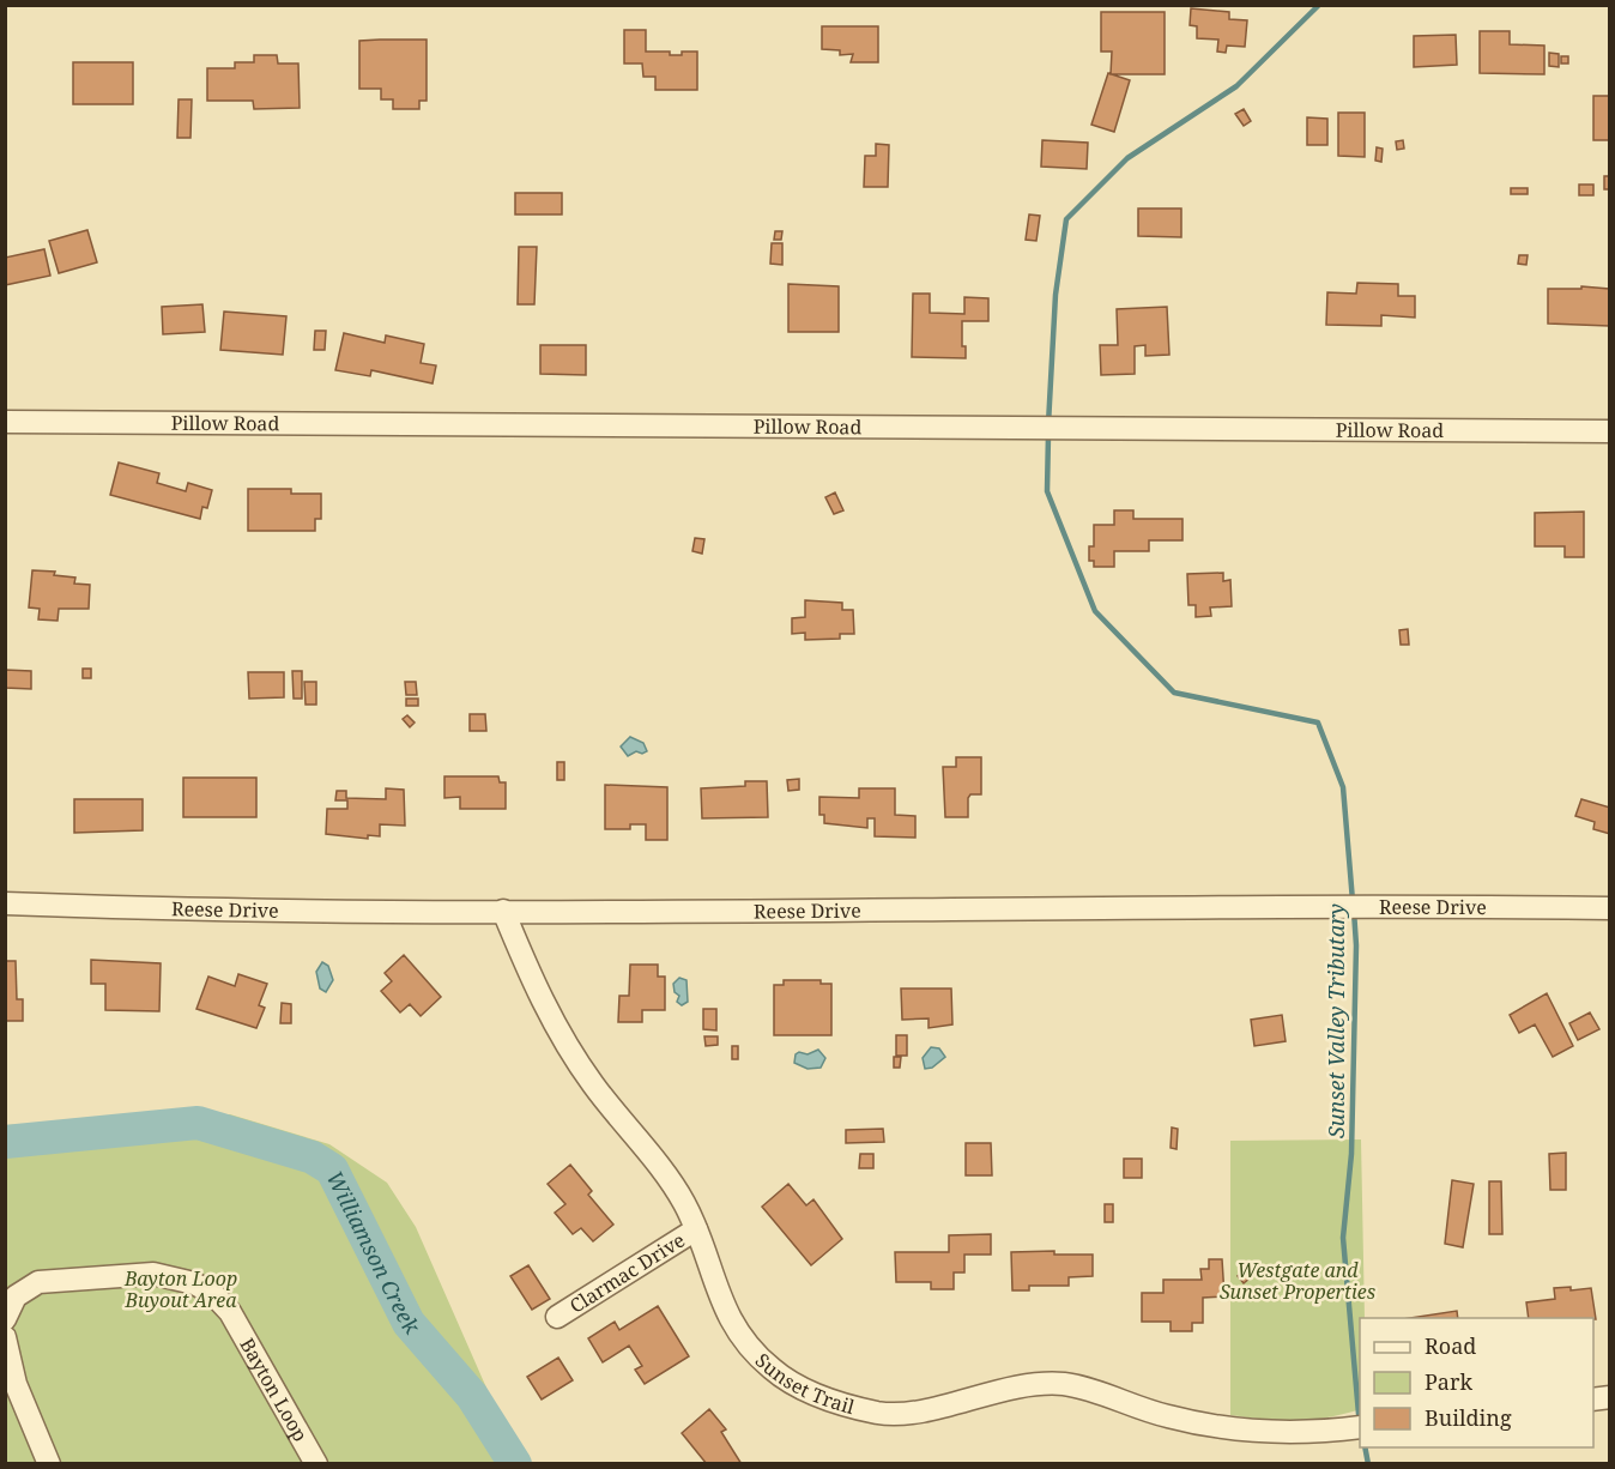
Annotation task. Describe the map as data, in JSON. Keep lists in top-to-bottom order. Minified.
{"streets":{"street":["Pillow Road","Reese Drive","Clarmac Drive","Sunset Trail","Bayton Loop"]},"crossings":[["Reese Drive","Sunset Trail"],["Clarmac Drive","Sunset Trail"]],"water":["Sunset Valley Tributary","Williamson Creek"],"parks":["Westgate and Sunset Properties","Bayton Loop Buyout Area"],"legend":["Road","Park","Building"]}
